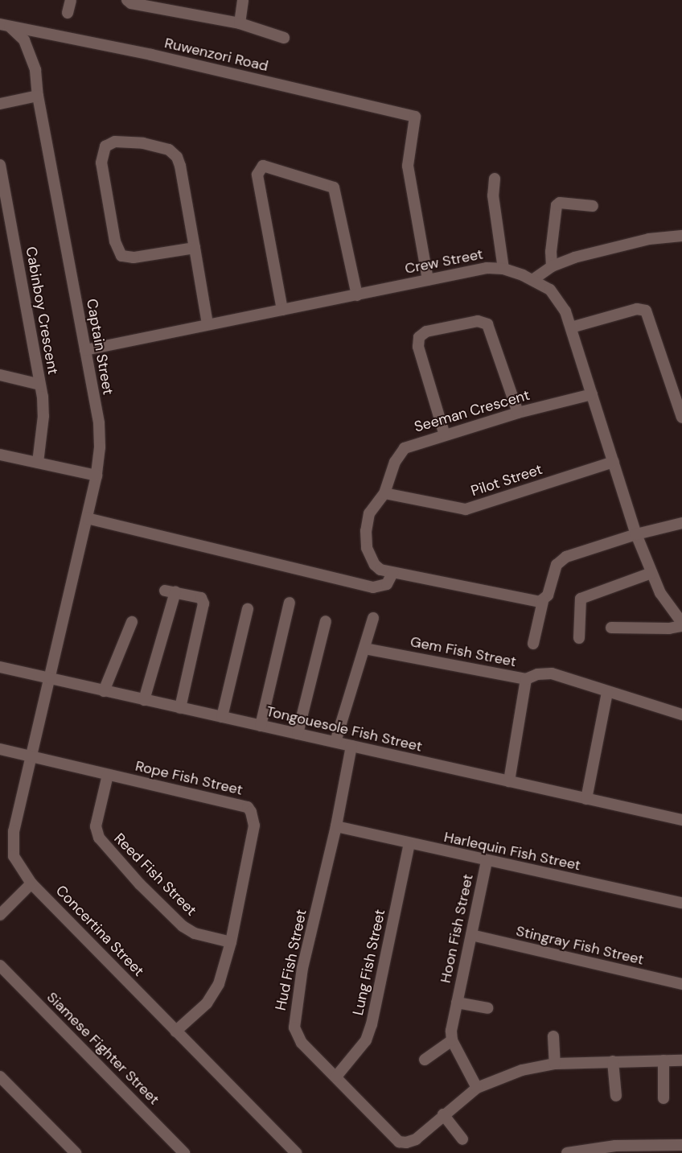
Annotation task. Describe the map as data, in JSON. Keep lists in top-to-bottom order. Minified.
{"streets":{"street":["Ruwenzori Road","Crew Street","Cabinboy Crescent","Captain Street","Seeman Crescent","Pilot Street","Gem Fish Street","Tongouesole Fish Street","Rope Fish Street","Harlequin Fish Street","Reed Fish Street","Hoon Fish Street","Concertina Street","Stingray Fish Street","Hud Fish Street","Lung Fish Street","Siamese Fighter Street"]},"crossings":[["Ruwenzori Road","Crew Street"],["Ruwenzori Road","Captain Street"],["Crew Street","Captain Street"],["Crew Street","Seeman Crescent"],["Crew Street","Pilot Street"],["Captain Street","Tongouesole Fish Street"],["Captain Street","Concertina Street"],["Seeman Crescent","Pilot Street"],["Gem Fish Street","Tongouesole Fish Street"],["Tongouesole Fish Street","Concertina Street"],["Tongouesole Fish Street","Hud Fish Street"],["Rope Fish Street","Reed Fish Street"],["Rope Fish Street","Concertina Street"],["Harlequin Fish Street","Hoon Fish Street"],["Harlequin Fish Street","Hud Fish Street"],["Harlequin Fish Street","Lung Fish Street"],["Hoon Fish Street","Stingray Fish Street"],["Hud Fish Street","Lung Fish Street"]]}
